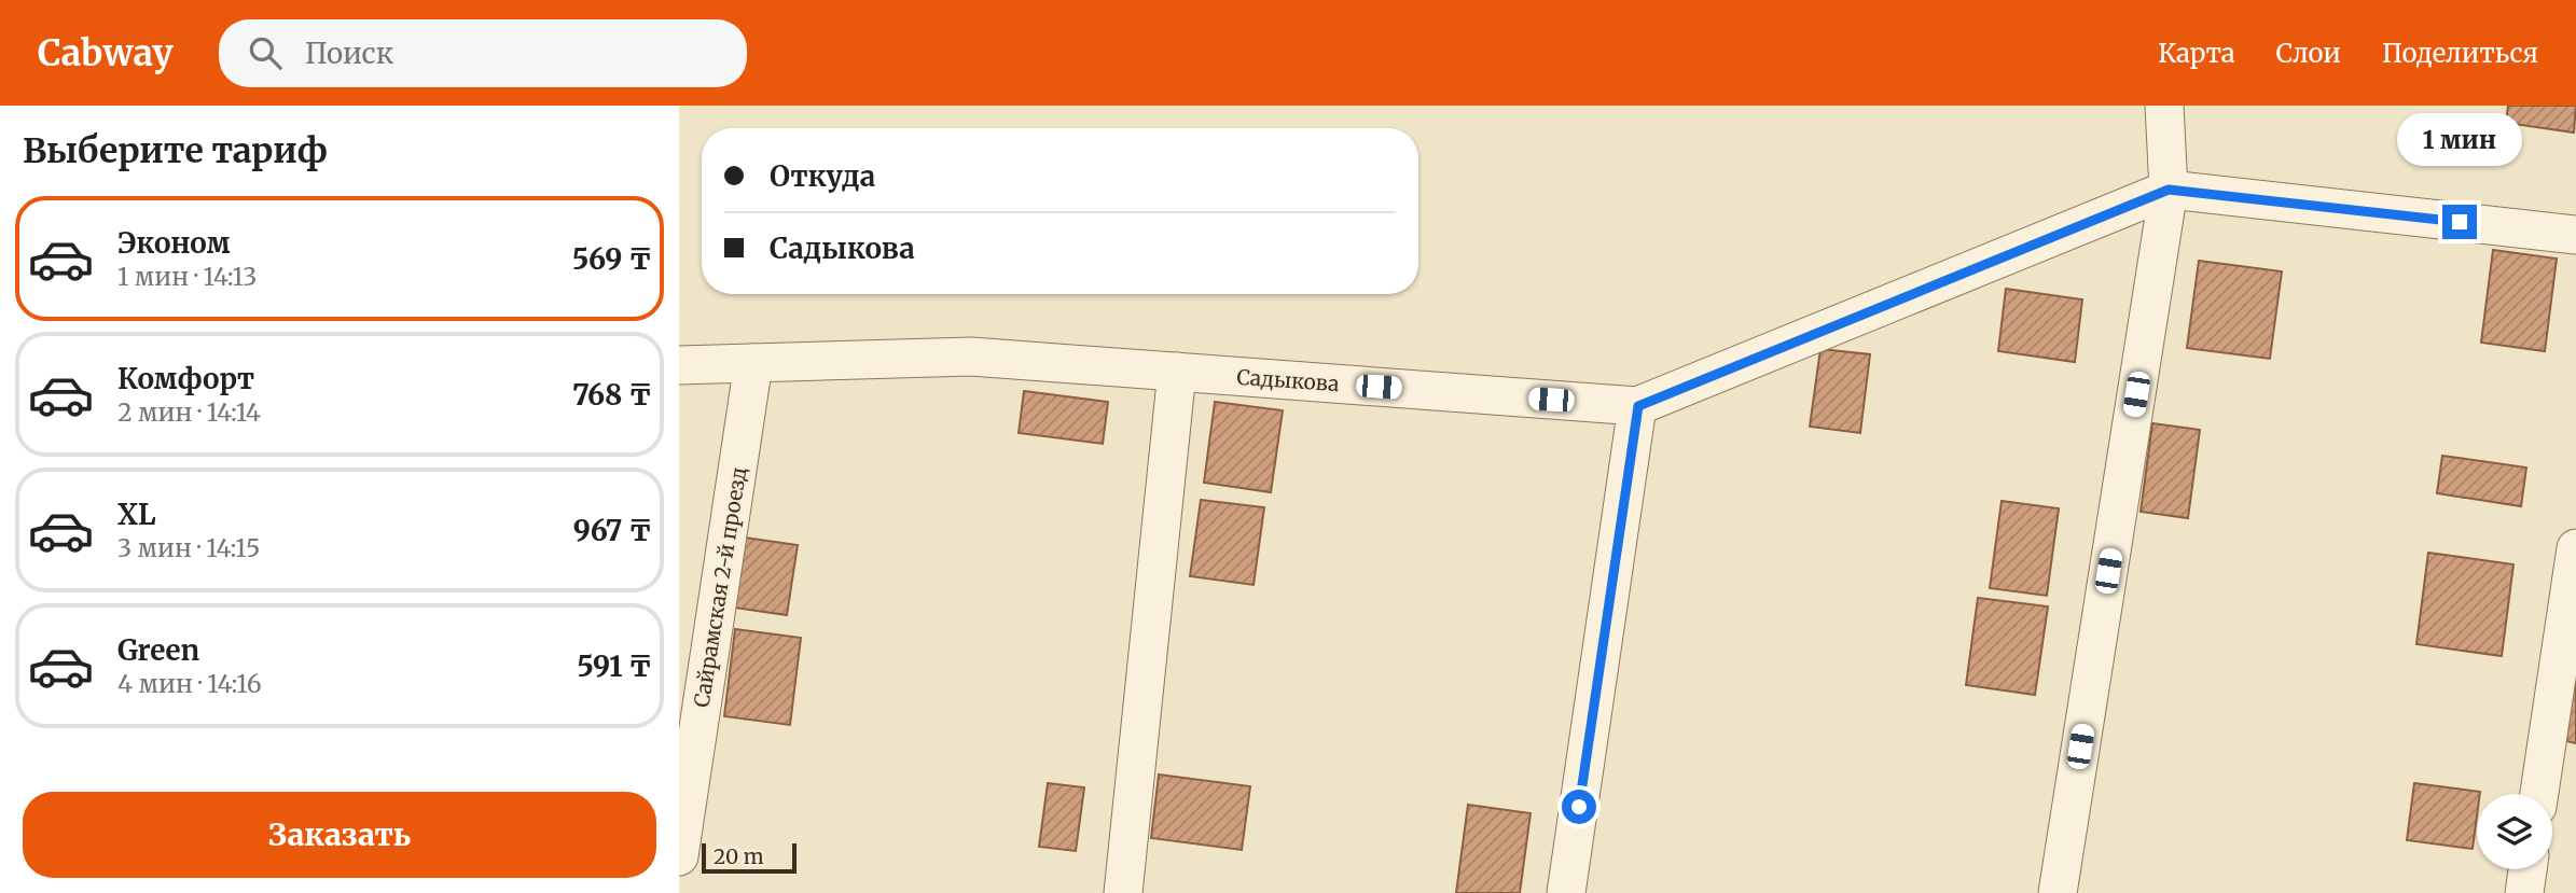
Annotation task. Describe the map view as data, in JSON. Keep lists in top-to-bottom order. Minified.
{"streets":{"street":["Садыкова","Сайрамская 2-й проезд"]},"crossings":[["Садыкова","Сайрамская 2-й проезд"]],"scale_bar":"20 m","page":{"header":"Cabway","search":"Поиск","nav":["Карта","Слои","Поделиться"],"heading":"Выберите тариф","bubble":"1 мин","banner":["Откуда","Садыкова"],"list":[{"name":"Эконом","note":"1 мин · 14:13","value":"569 ₸"},{"name":"Комфорт","note":"2 мин · 14:14","value":"768 ₸"},{"name":"XL","note":"3 мин · 14:15","value":"967 ₸"},{"name":"Green","note":"4 мин · 14:16","value":"591 ₸"}],"buttons":"Заказать","scale":"20 m"}}
